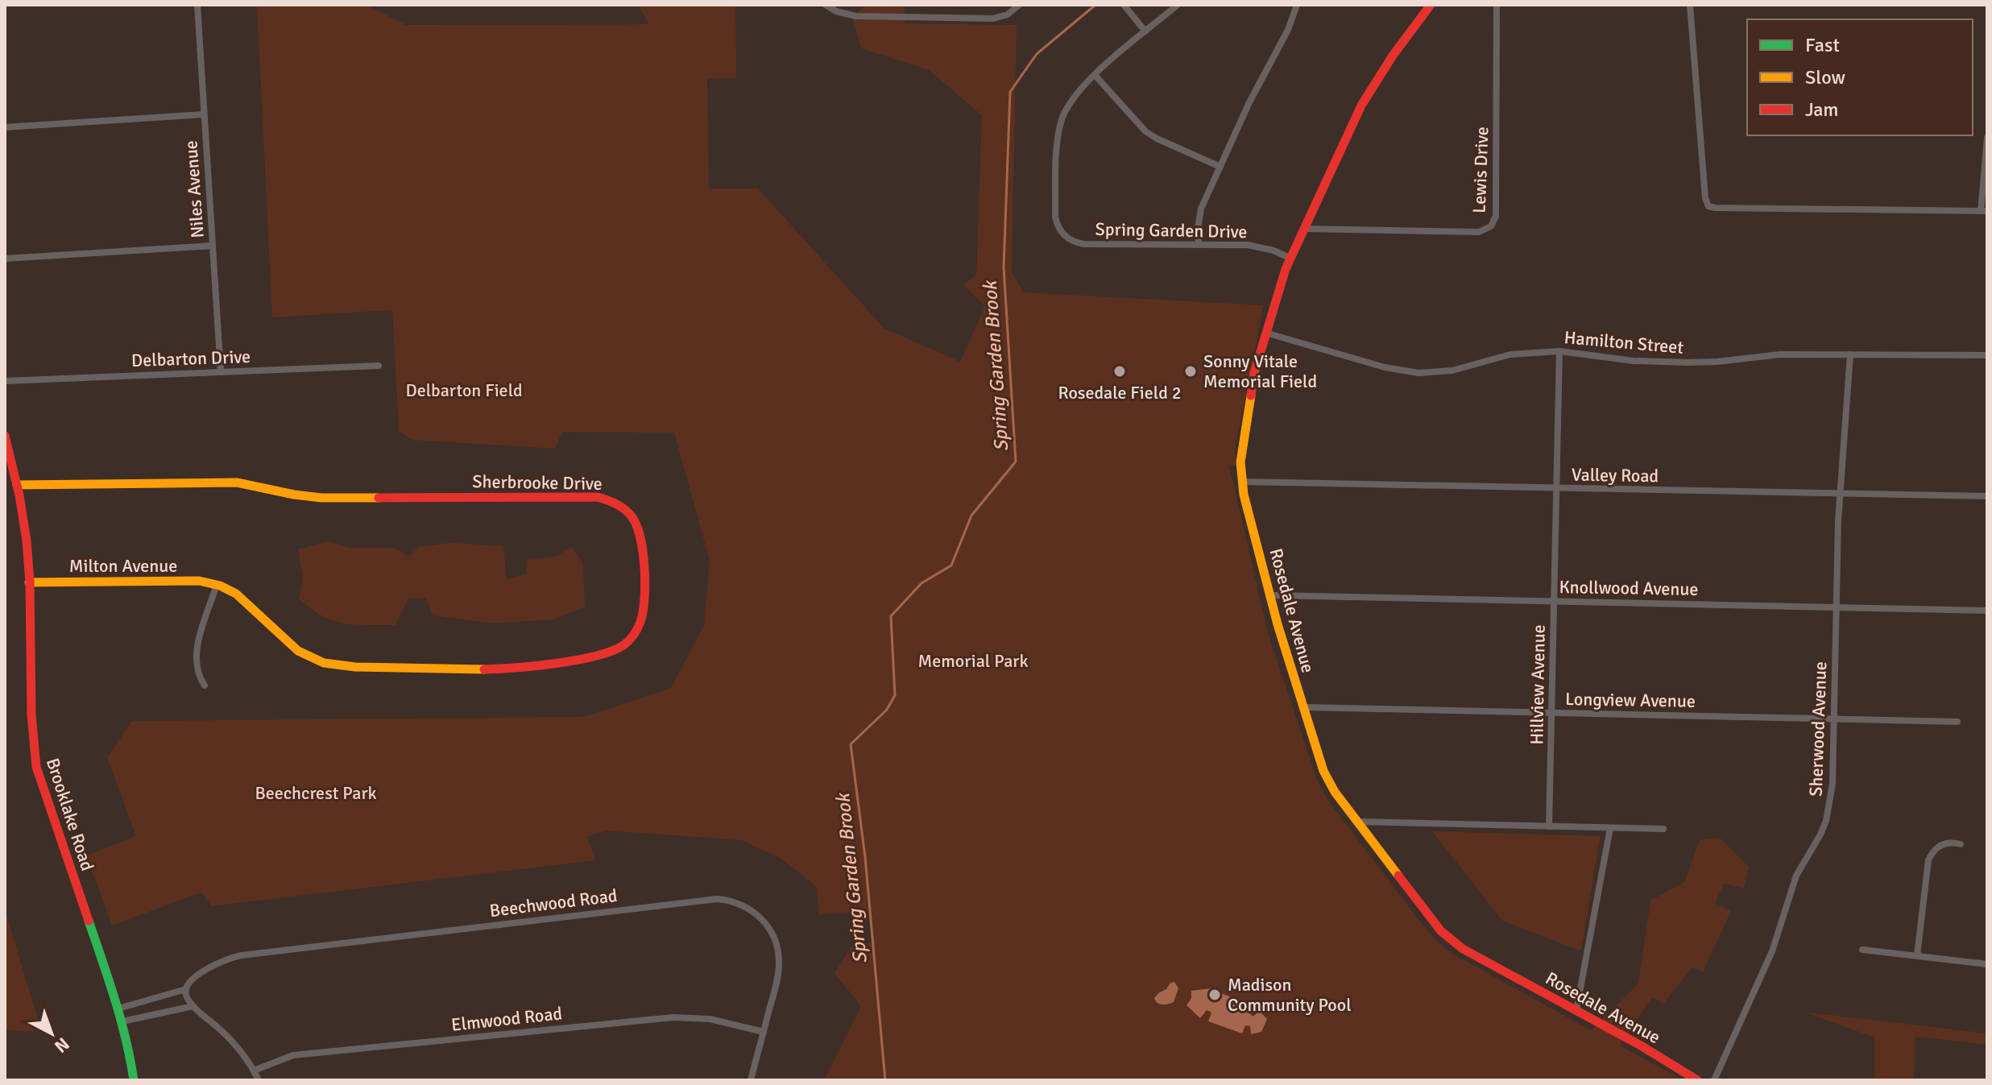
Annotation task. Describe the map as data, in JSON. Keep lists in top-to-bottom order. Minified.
{"streets":{"street":["Lewis Drive","Niles Avenue","Spring Garden Drive","Hamilton Street","Delbarton Drive","Valley Road","Sherbrooke Drive","Milton Avenue","Knollwood Avenue","Rosedale Avenue","Hillview Avenue","Longview Avenue","Sherwood Avenue","Brooklake Road","Beechwood Road","Elmwood Road"]},"crossings":[["Lewis Drive","Rosedale Avenue"],["Niles Avenue","Delbarton Drive"],["Spring Garden Drive","Rosedale Avenue"],["Hamilton Street","Rosedale Avenue"],["Hamilton Street","Hillview Avenue"],["Hamilton Street","Sherwood Avenue"],["Valley Road","Rosedale Avenue"],["Valley Road","Hillview Avenue"],["Valley Road","Sherwood Avenue"],["Sherbrooke Drive","Milton Avenue"],["Sherbrooke Drive","Brooklake Road"],["Milton Avenue","Brooklake Road"],["Knollwood Avenue","Rosedale Avenue"],["Knollwood Avenue","Hillview Avenue"],["Knollwood Avenue","Sherwood Avenue"],["Rosedale Avenue","Longview Avenue"],["Hillview Avenue","Longview Avenue"],["Longview Avenue","Sherwood Avenue"],["Brooklake Road","Beechwood Road"],["Beechwood Road","Elmwood Road"]],"water":["Spring Garden Brook"],"parks":["Delbarton Field","Memorial Park","Beechcrest Park"],"places":["Rosedale Field 2","Sonny Vitale Memorial Field","Madison Community Pool"],"legend":["Fast","Slow","Jam"],"north":"bottom right"}
